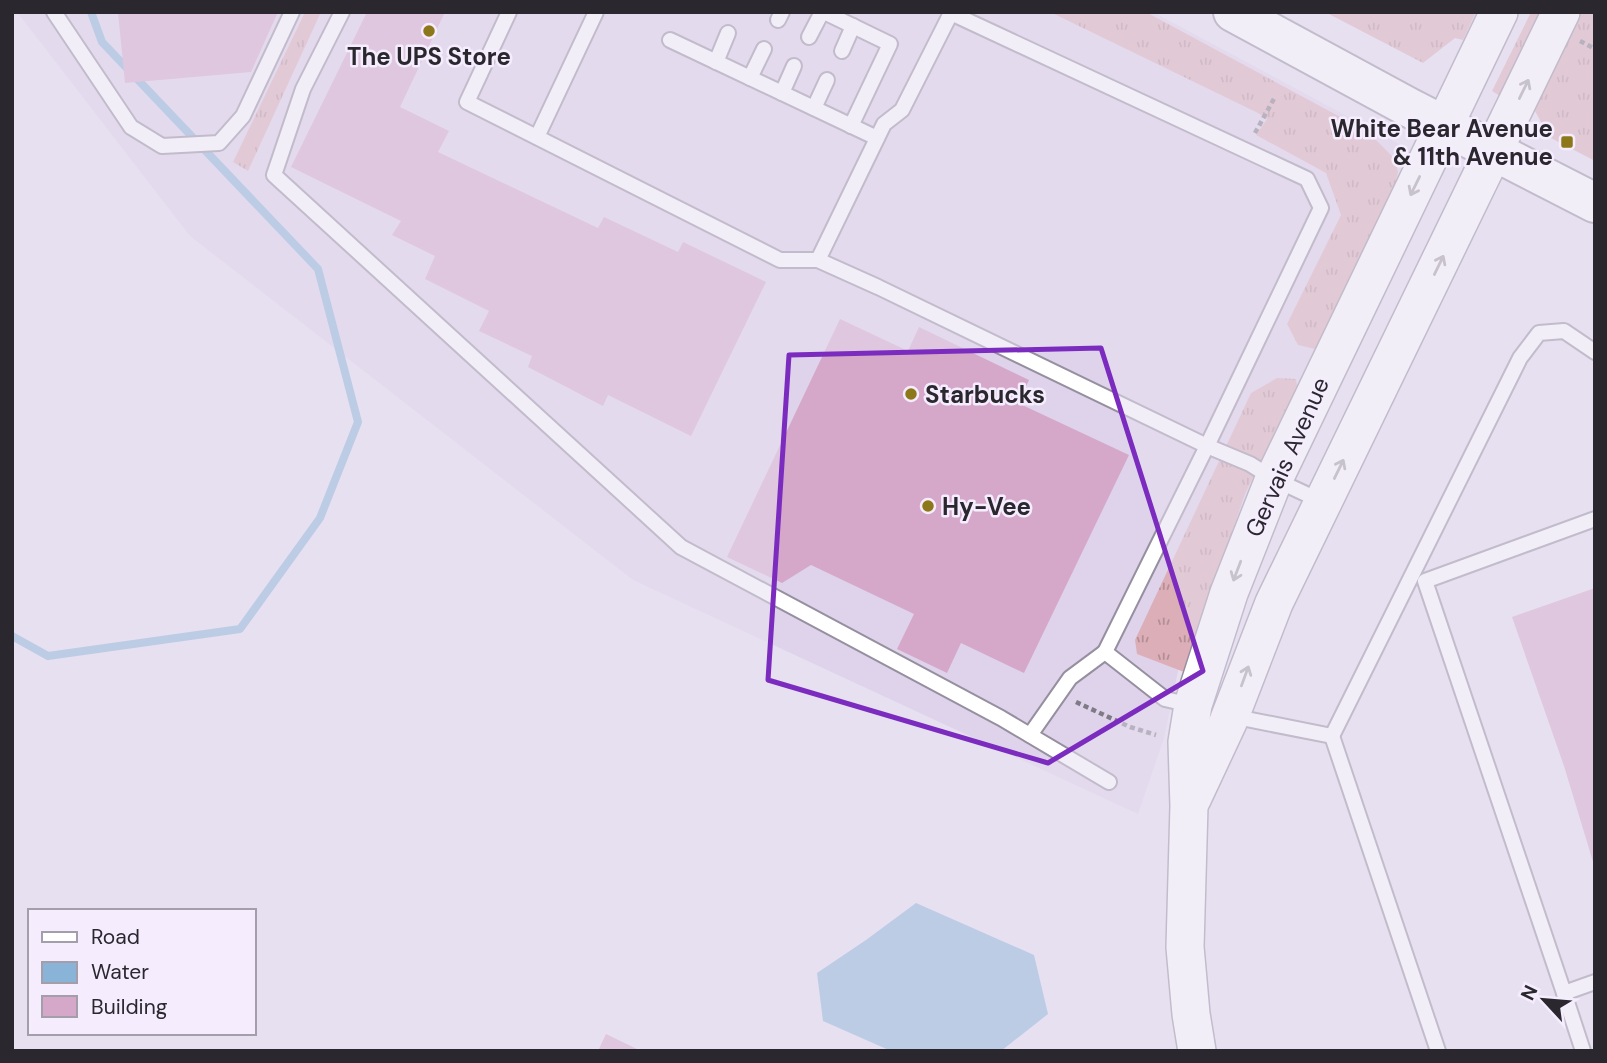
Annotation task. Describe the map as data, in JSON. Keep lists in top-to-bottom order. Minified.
{"streets":{"street":["Gervais Avenue"]},"places":{"other":["The UPS Store","Starbucks","Hy-Vee"],"transit":["White Bear Avenue & 11th Avenue"]},"legend":["Road","Water","Building"],"north":"top left"}
